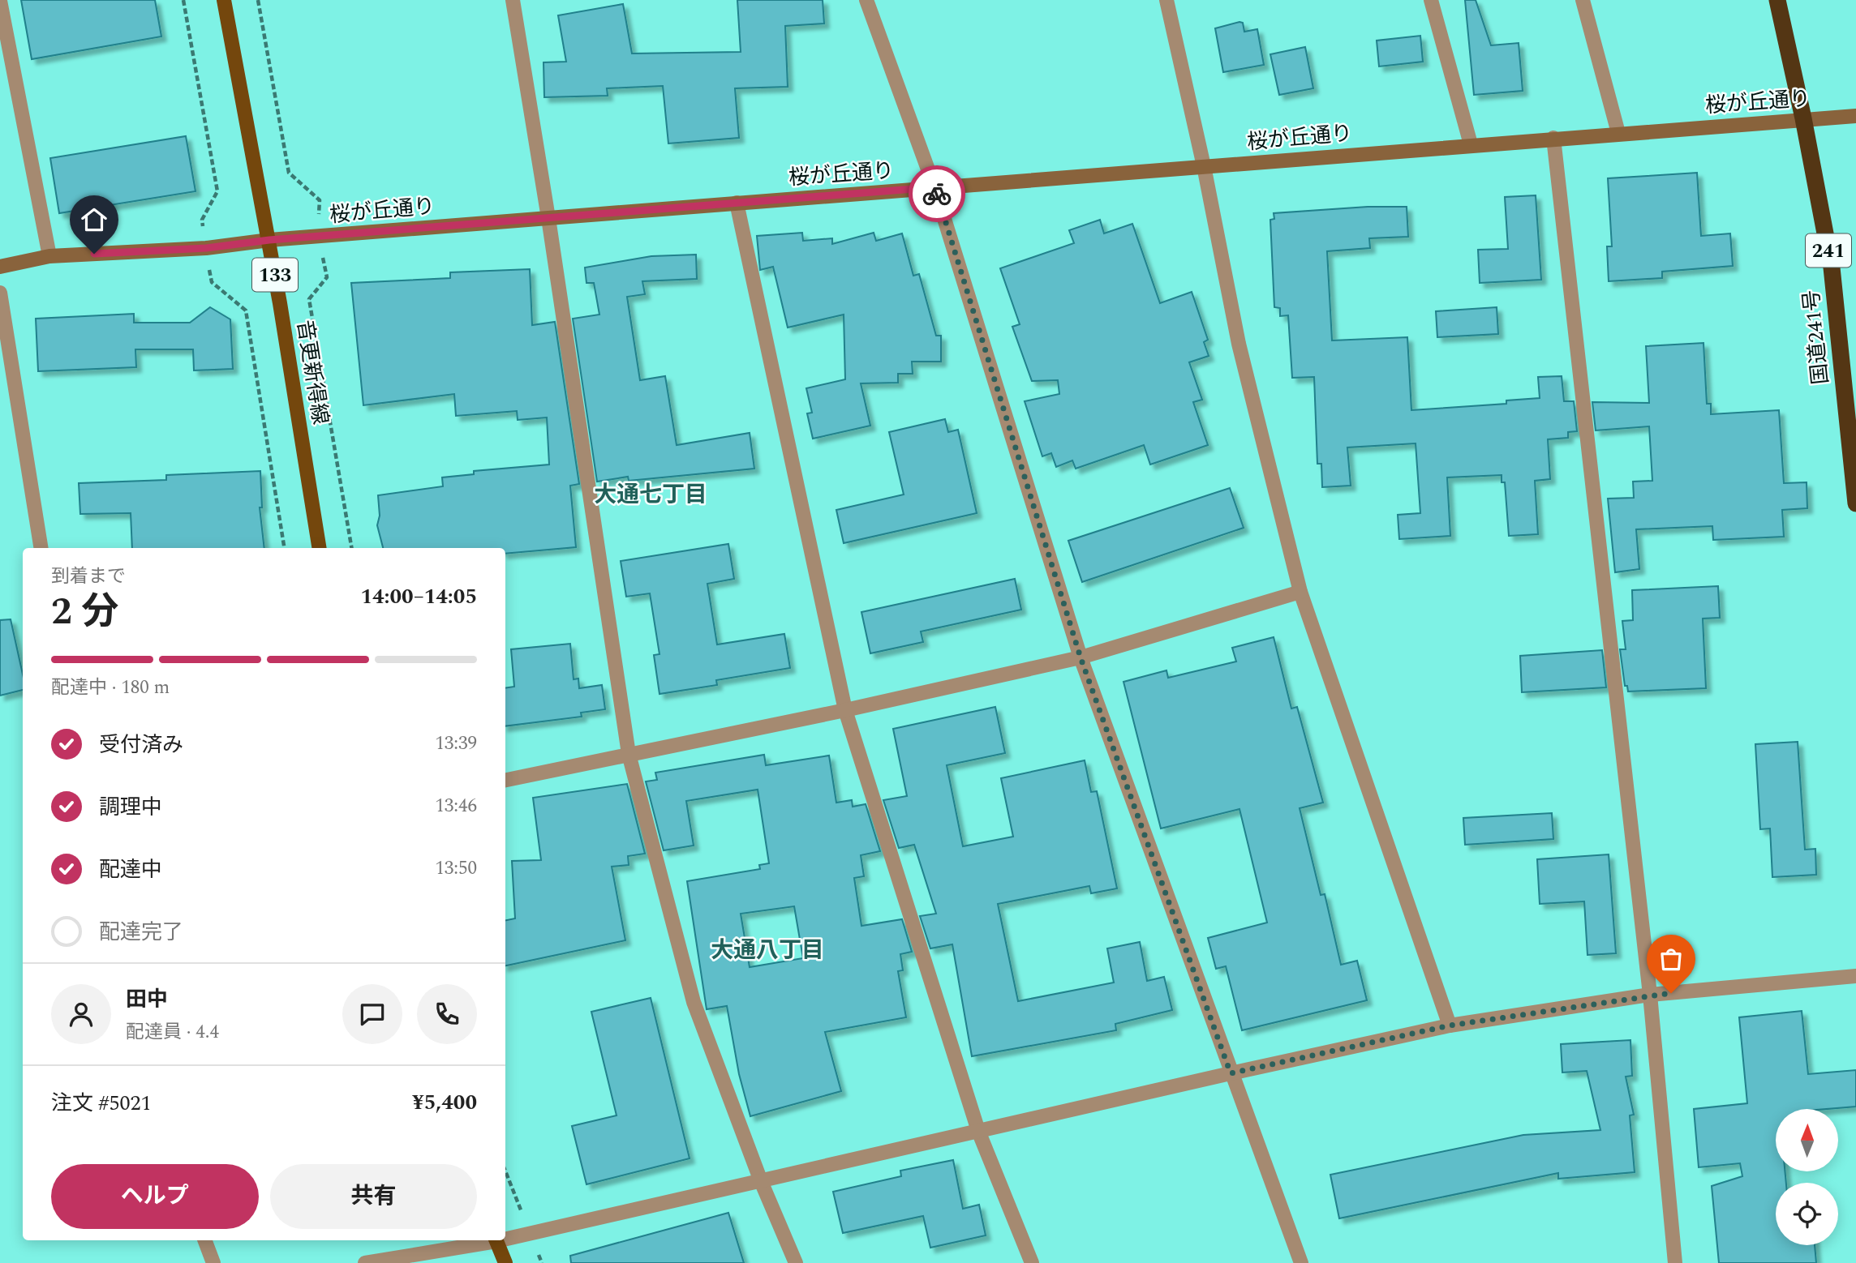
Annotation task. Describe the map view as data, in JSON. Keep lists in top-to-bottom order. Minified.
{"streets":{"highway":["241","国道241号"],"main road":["133","音更新得線"],"street":["桜が丘通り"]},"crossings":[["桜が丘通り","国道241号"],["桜が丘通り","音更新得線"]],"districts":["大通七丁目","大通八丁目"],"north":"top","page":{"heading":["2 分","到着まで","14:00–14:05"],"panel":["田中","配達員 · 4.4","注文 #5021","¥5,400"],"bar":"配達中 · 180 m","list":[["受付済み","13:39"],["調理中","13:46"],["配達中","13:50"],"配達完了"],"buttons":["ヘルプ","共有"]}}
